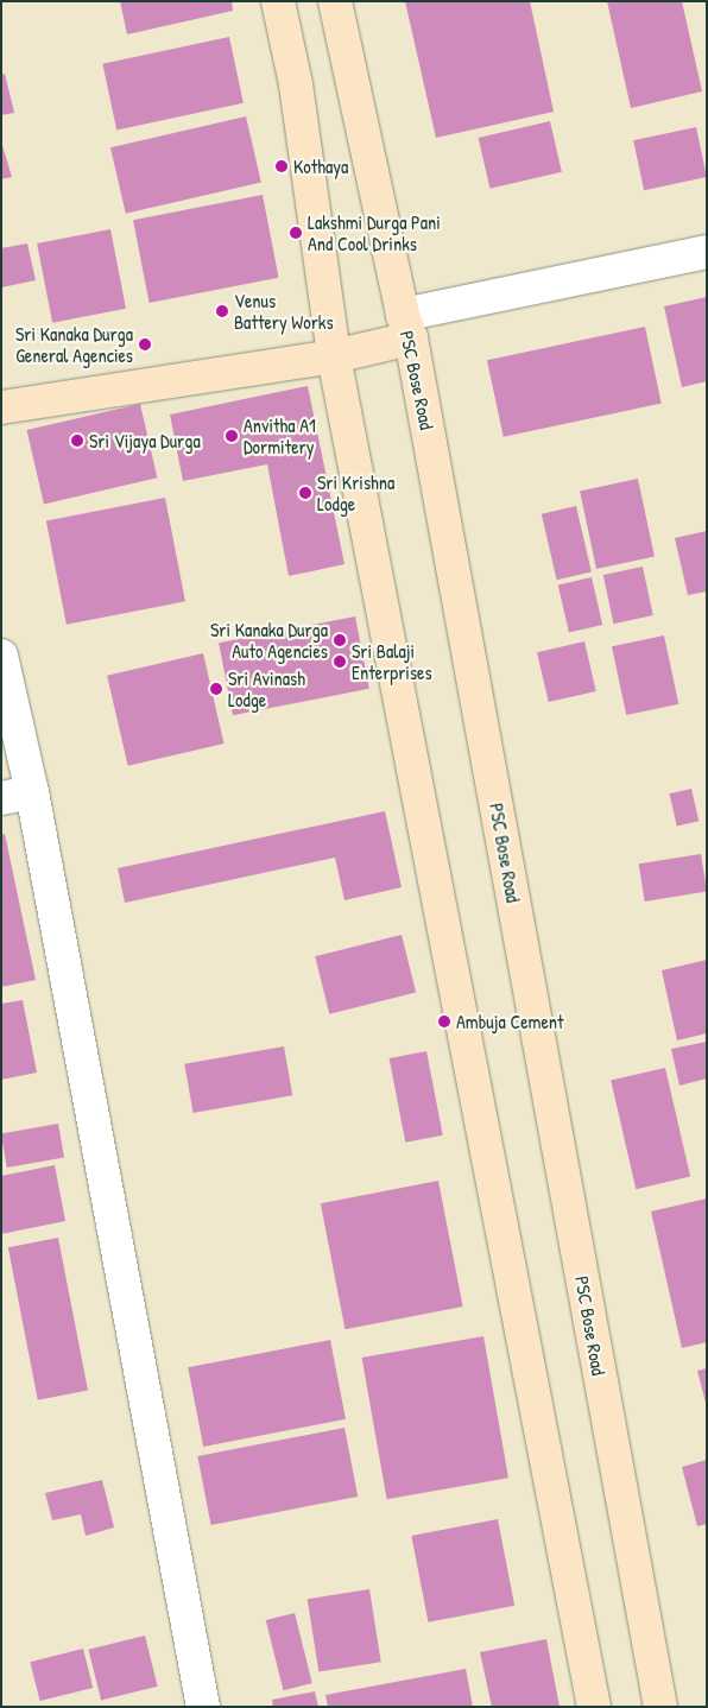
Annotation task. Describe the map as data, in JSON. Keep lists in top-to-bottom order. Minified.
{"streets":{"street":["PSC Bose Road"]},"places":["Kothaya","Lakshmi Durga Pani And Cool Drinks","Venus Battery Works","Sri Kanaka Durga General Agencies","Anvitha A1 Dormitery","Sri Vijaya Durga","Sri Krishna Lodge","Sri Kanaka Durga Auto Agencies","Sri Balaji Enterprises","Sri Avinash Lodge","Ambuja Cement"]}
